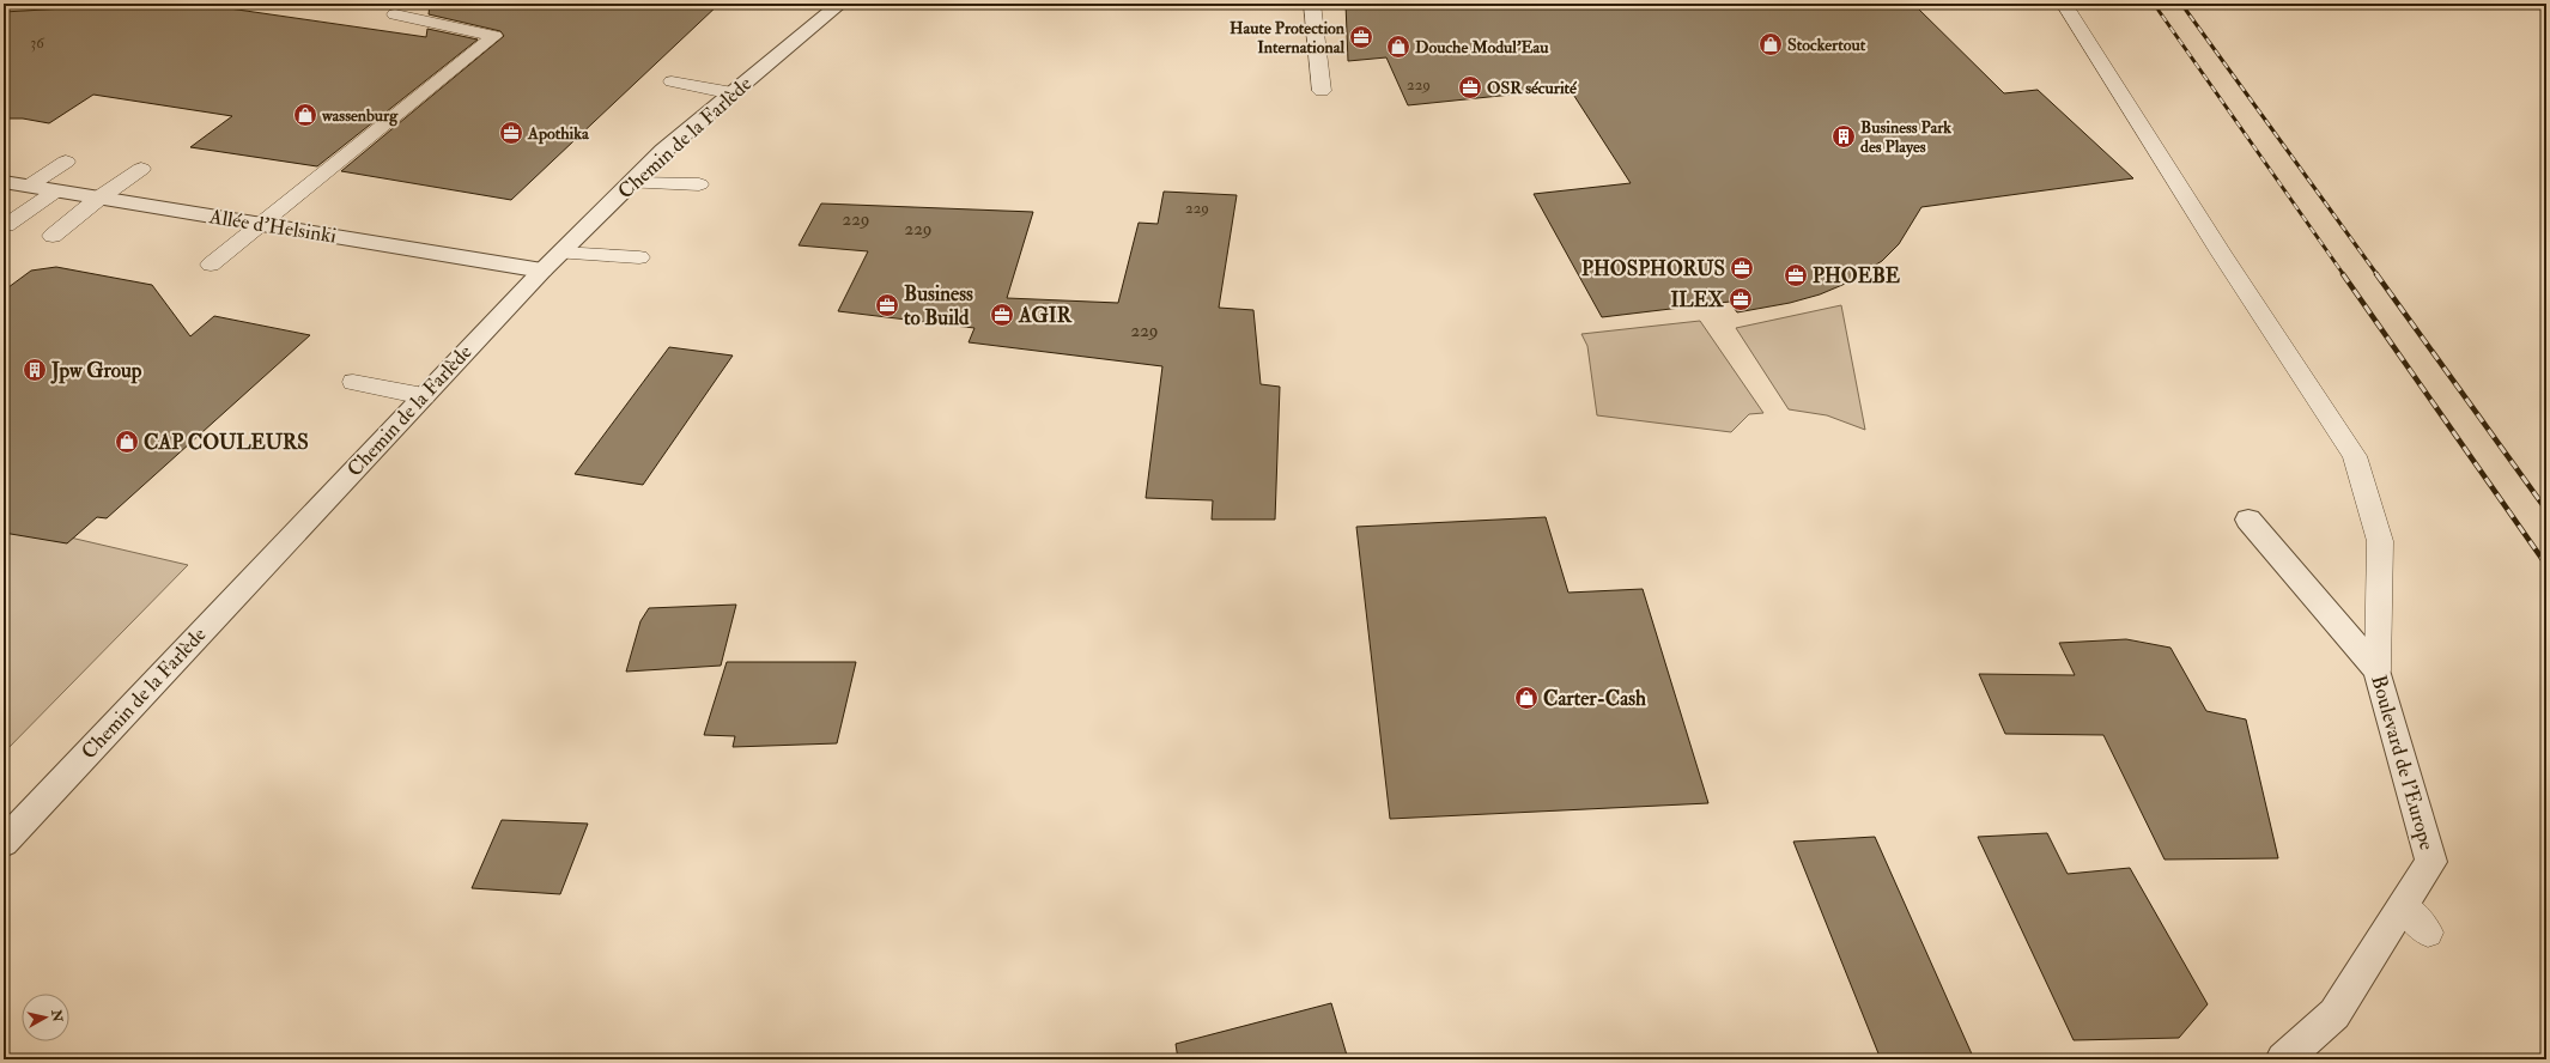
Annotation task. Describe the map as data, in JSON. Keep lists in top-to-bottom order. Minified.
{"streets":{"street":["Chemin de la Farlède","Allée d'Helsinki","Boulevard de l'Europe"]},"crossings":[["Chemin de la Farlède","Allée d'Helsinki"]],"places":{"office":["Haute Protection International","OSR sécurité","Apothika","PHOSPHORUS","PHOEBE","ILEX","Business to Build","AGIR"],"shop":["Stockertout","Douche Modul'Eau","wassenburg","CAP COULEURS","Carter-Cash"],"building":["Business Park des Playes","Jpw Group"]},"house_numbers":["36","229","229","229","229","229"],"north":"right"}
